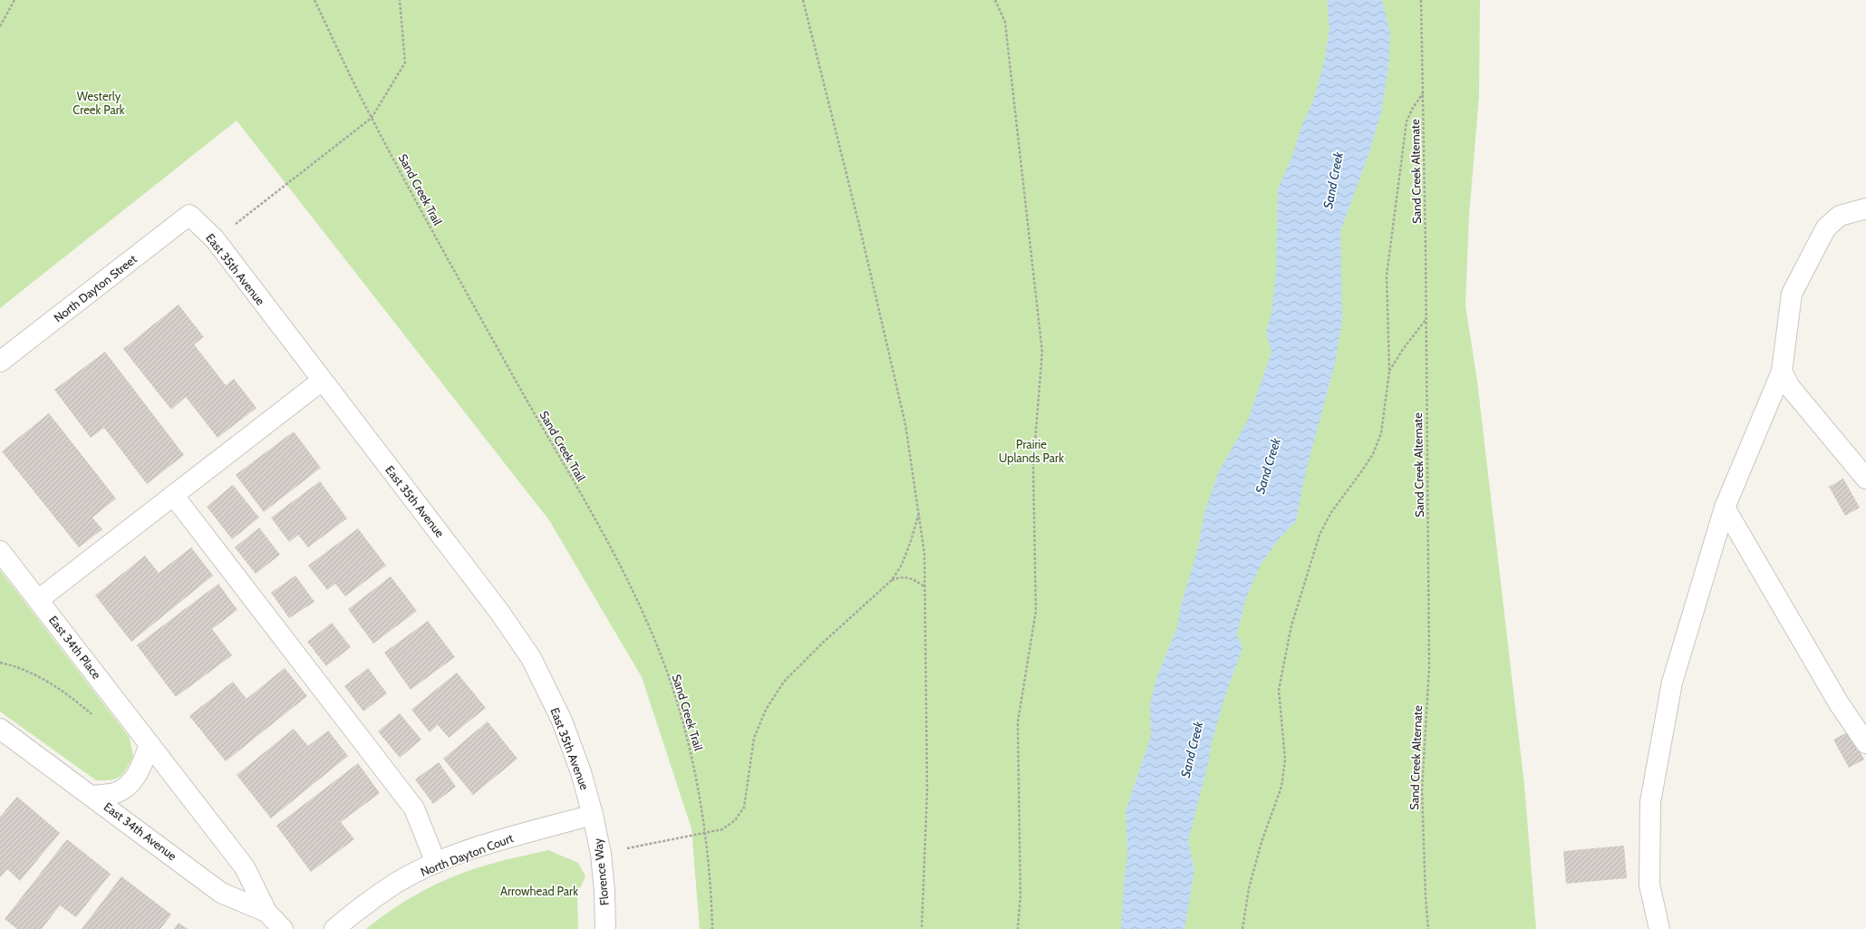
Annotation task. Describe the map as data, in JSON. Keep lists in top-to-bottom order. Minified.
{"streets":{"street":["East 35th Avenue","North Dayton Street","East 34th Place","East 34th Avenue","North Dayton Court","Florence Way"],"path":["Sand Creek Alternate","Sand Creek Trail"]},"crossings":[["East 35th Avenue","North Dayton Street"],["East 35th Avenue","North Dayton Court"],["East 35th Avenue","Florence Way"],["East 34th Place","East 34th Avenue"],["North Dayton Court","Florence Way"]],"water":["Sand Creek"],"parks":["Westerly Creek Park","Prairie Uplands Park","Arrowhead Park"]}
